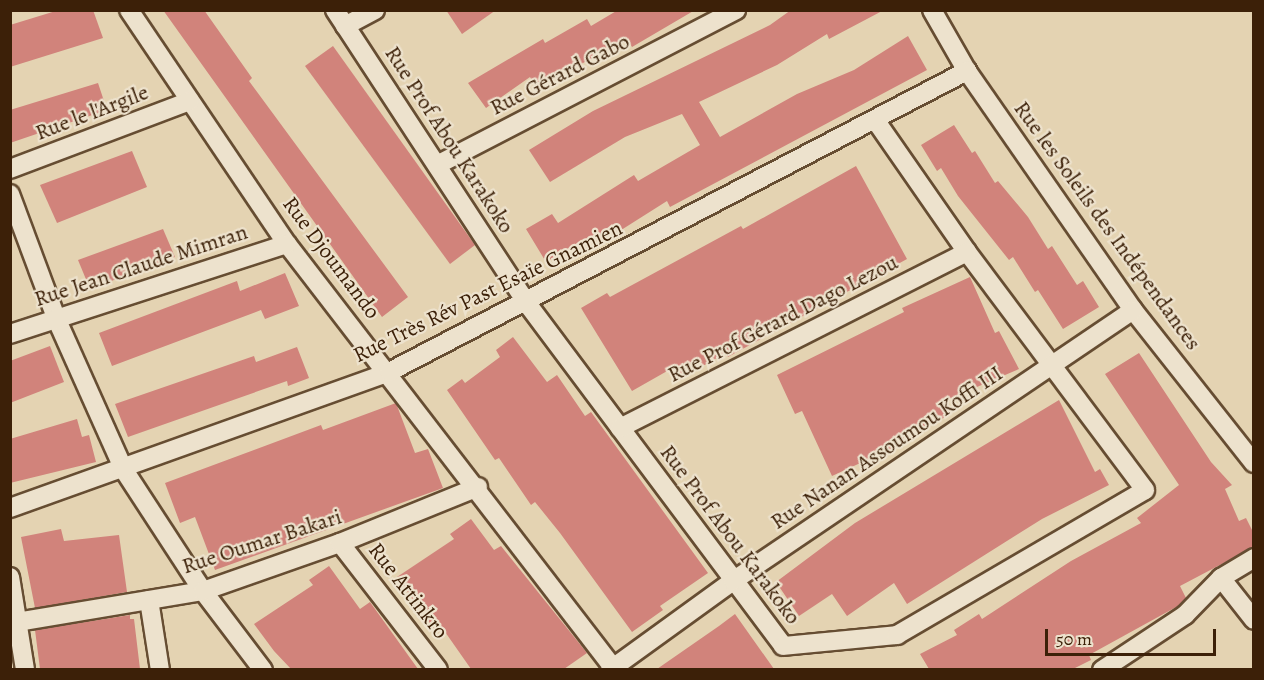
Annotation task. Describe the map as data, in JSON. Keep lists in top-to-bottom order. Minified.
{"streets":{"street":["Rue Gérard Gabo","Rue le l'Argile","Rue Prof Abou Karakoko","Rue les Soleils des Indépendances","Rue Djoumando","Rue Jean Claude Mimran","Rue Très Rév Past Esaïe Gnamien","Rue Prof Gérard Dago Lezou","Rue Nanan Assoumou Koffi III","Rue Oumar Bakari","Rue Attinkro"]},"crossings":[["Rue Gérard Gabo","Rue Prof Abou Karakoko"],["Rue le l'Argile","Rue Djoumando"],["Rue Prof Abou Karakoko","Rue Très Rév Past Esaïe Gnamien"],["Rue Prof Abou Karakoko","Rue Prof Gérard Dago Lezou"],["Rue Prof Abou Karakoko","Rue Nanan Assoumou Koffi III"],["Rue les Soleils des Indépendances","Rue Très Rév Past Esaïe Gnamien"],["Rue les Soleils des Indépendances","Rue Nanan Assoumou Koffi III"],["Rue Djoumando","Rue Jean Claude Mimran"],["Rue Djoumando","Rue Très Rév Past Esaïe Gnamien"],["Rue Djoumando","Rue Nanan Assoumou Koffi III"],["Rue Djoumando","Rue Oumar Bakari"],["Rue Oumar Bakari","Rue Attinkro"]],"scale_bar":"50 m"}
